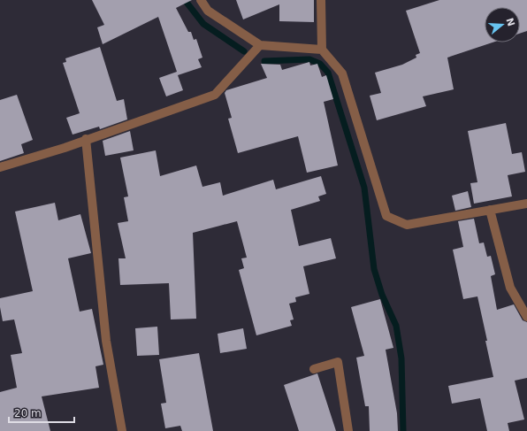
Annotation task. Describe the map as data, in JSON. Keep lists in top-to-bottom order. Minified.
{"scale_bar":"20 m","north":"right"}
